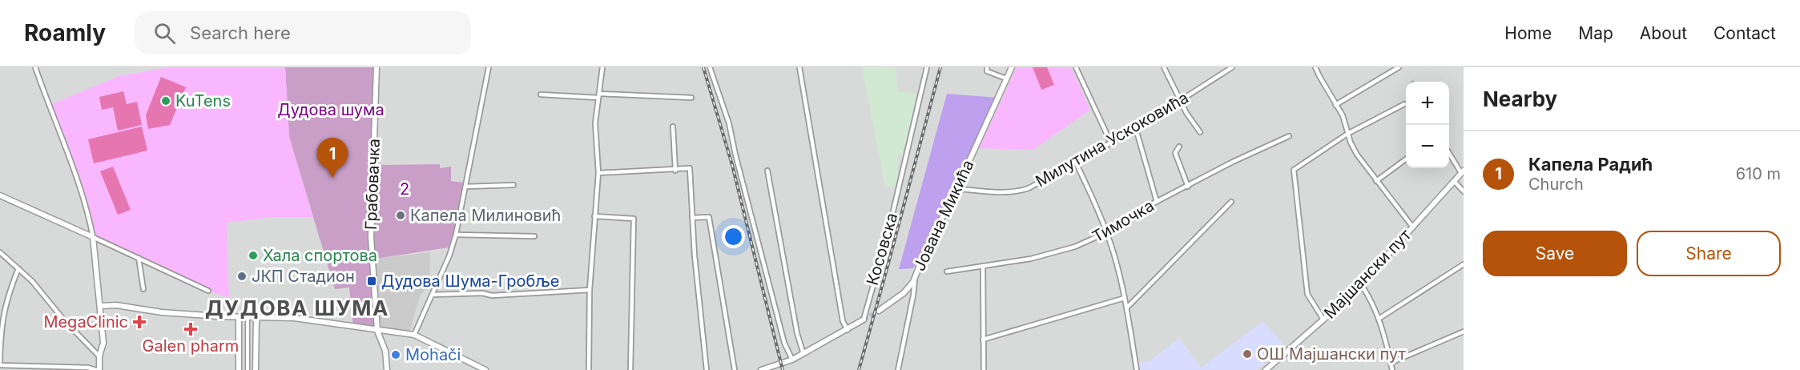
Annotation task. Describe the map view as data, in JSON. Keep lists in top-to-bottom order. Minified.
{"streets":{"street":["Милутина Ускоковића","Грабовачка","Јована Микића","Тимочка","Косовска","Мајшански пут"]},"crossings":[["Милутина Ускоковића","Јована Микића"],["Јована Микића","Косовска"]],"districts":["ДУДОВА ШУМА"],"parks":["Дудова шума","2"],"places":{"other":["KuTens","Капела Милиновић","Хала спортова","ЈКП Стадион","ОШ Мајшански пут","Mohači"],"transit":["Дудова Шума-Гробље"],"health":["MegaClinic","Galen pharm"]},"page":{"header":"Roamly","search":"Search here","nav":["Home","Map","About","Contact"],"heading":"Nearby","map_buttons":["+","−"],"list":[{"mark":"1","name":"Капела Радић","note":"Church","value":"610 m"}],"pins":"1","buttons":["Save","Share"]}}
